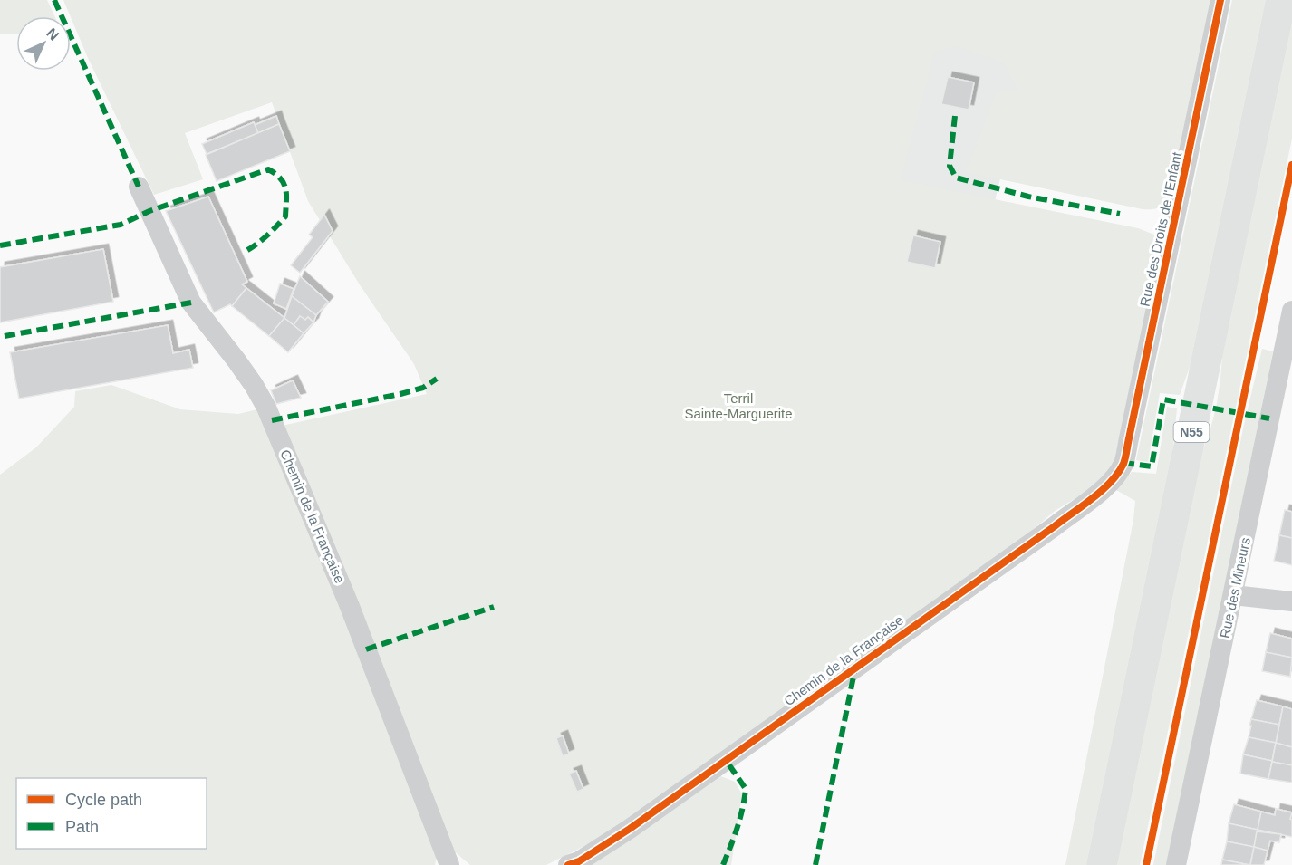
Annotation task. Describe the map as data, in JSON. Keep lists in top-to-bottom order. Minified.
{"streets":{"highway":["N55"],"street":["Rue des Droits de l'Enfant","Chemin de la Française","Rue des Mineurs"]},"crossings":[["Rue des Droits de l'Enfant","Chemin de la Française"]],"parks":["Terril Sainte-Marguerite"],"legend":["Cycle path","Path"],"north":"top right"}
